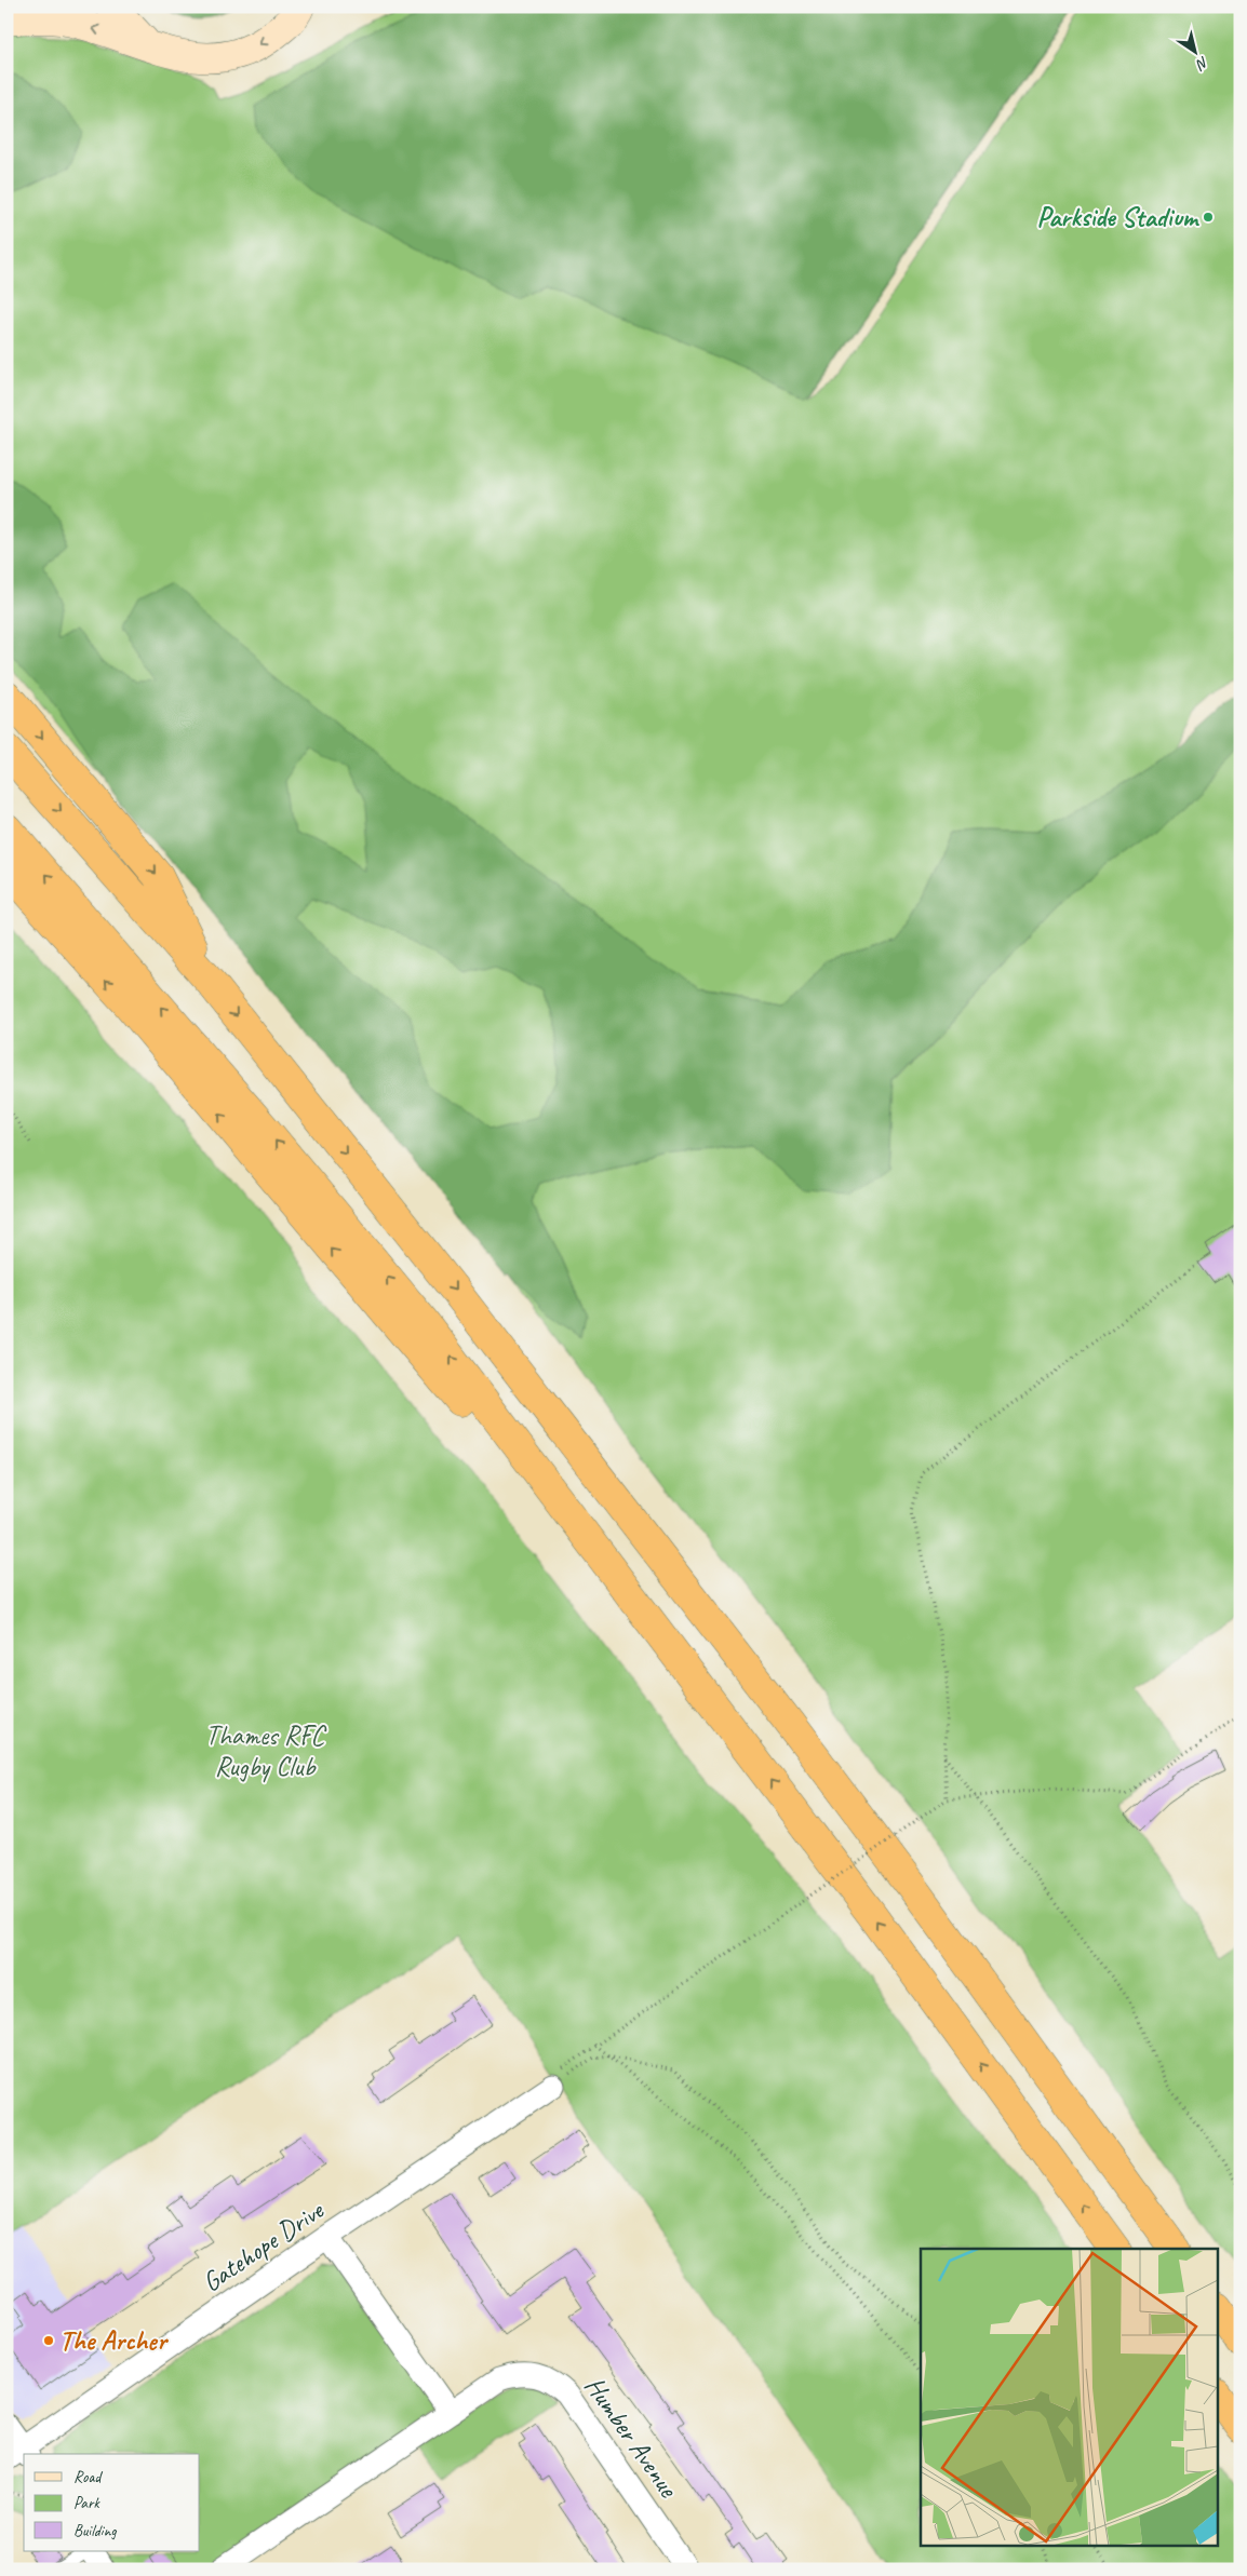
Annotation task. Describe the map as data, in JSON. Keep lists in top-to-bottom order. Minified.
{"streets":{"street":["Gatehope Drive","Humber Avenue"]},"parks":["Thames RFC Rugby Club"],"places":["Parkside Stadium","The Archer"],"legend":["Road","Park","Building"],"north":"bottom right"}
